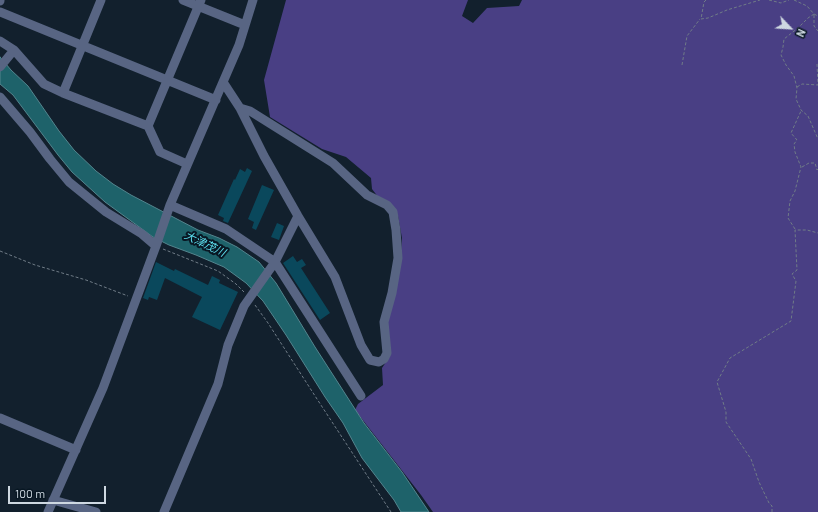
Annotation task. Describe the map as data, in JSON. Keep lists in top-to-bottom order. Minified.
{"water":["大津茂川"],"scale_bar":"100 m","north":"bottom right"}
